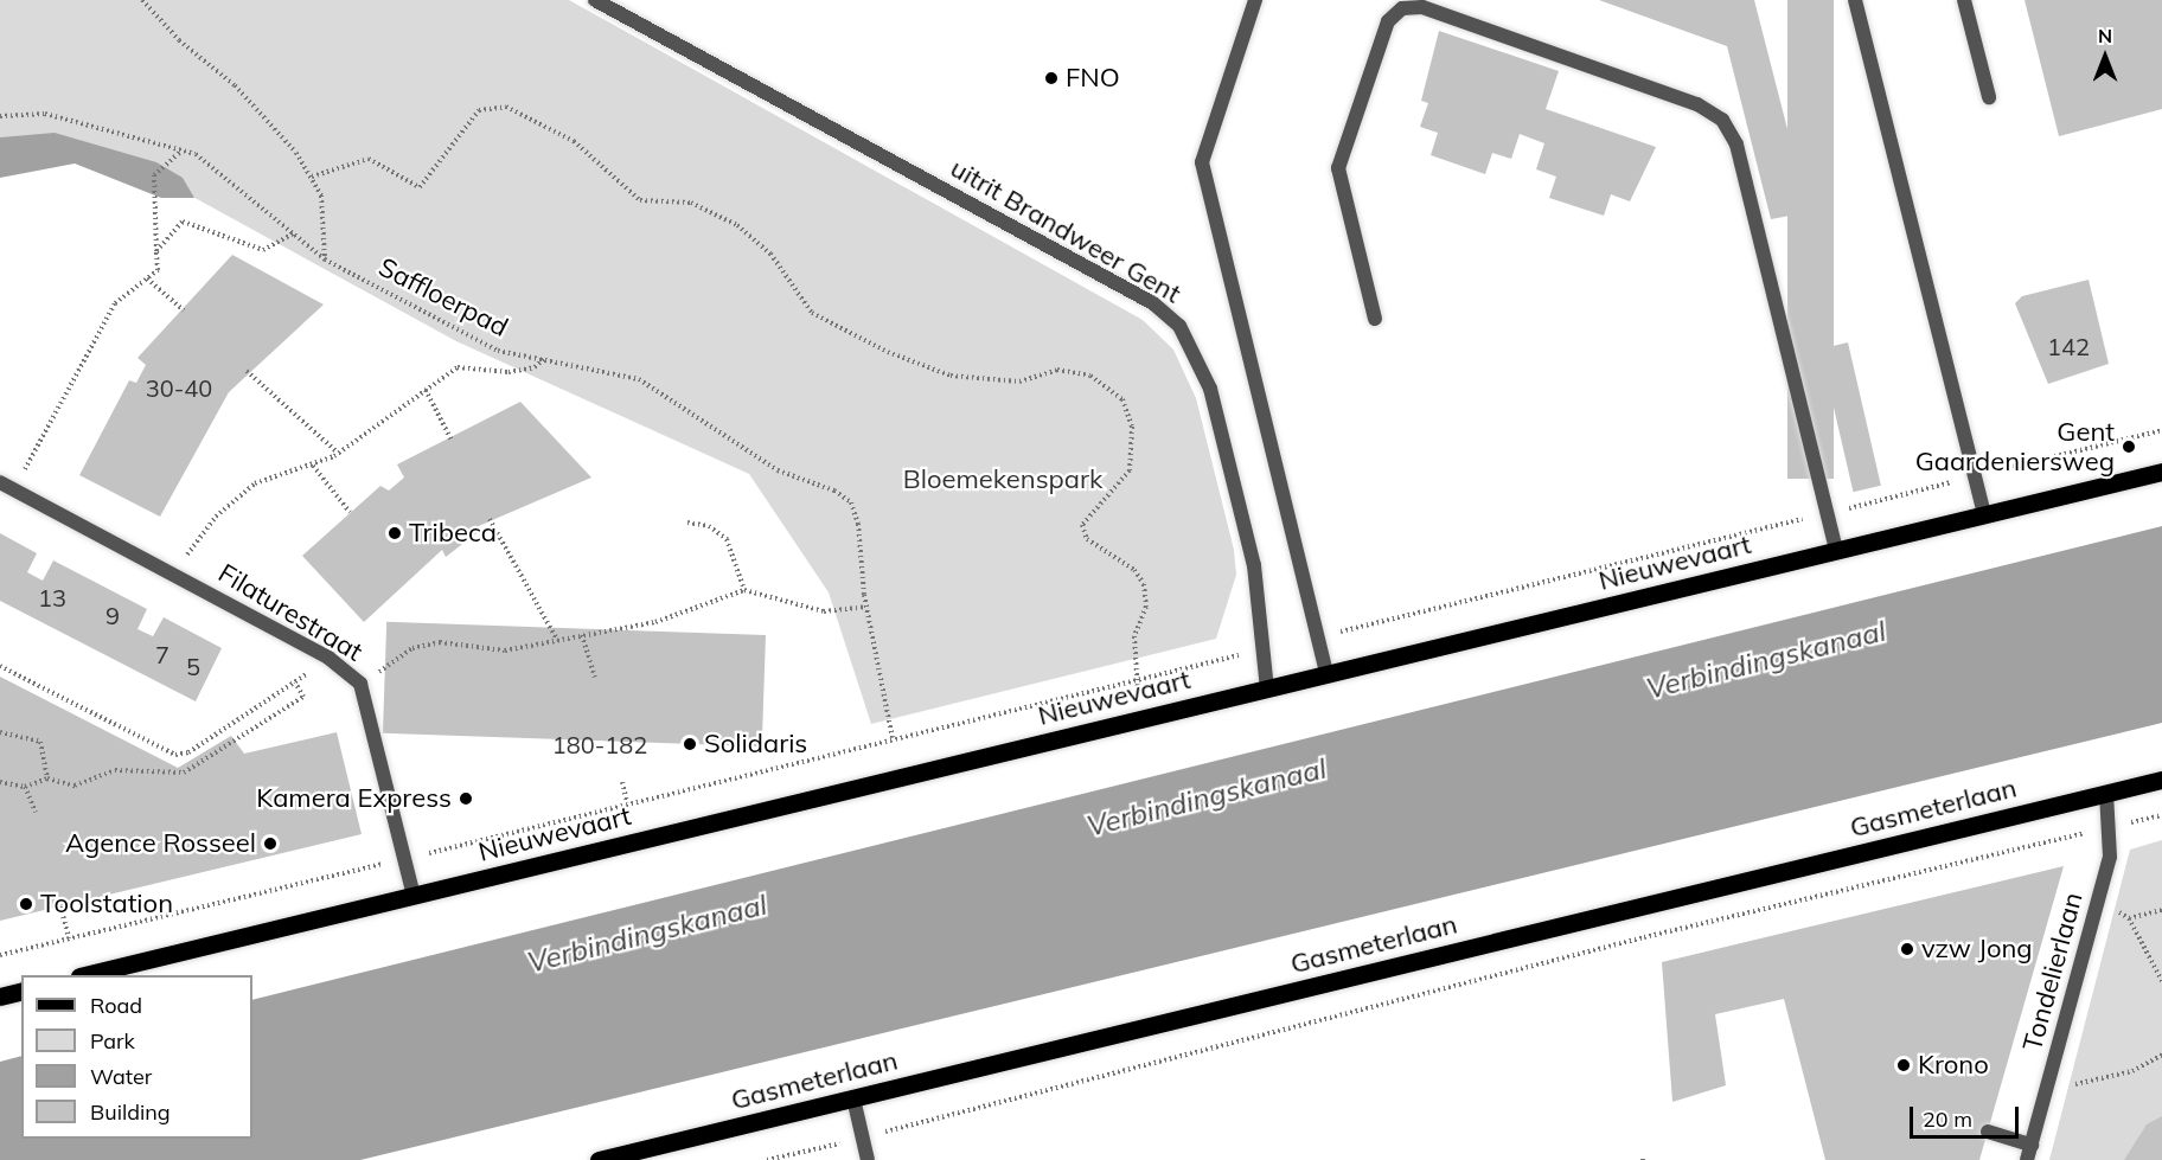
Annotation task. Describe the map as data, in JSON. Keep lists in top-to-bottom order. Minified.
{"streets":{"main road":["Nieuwevaart","Gasmeterlaan"],"street":["uitrit Brandweer Gent","Filaturestraat","Tondelierlaan"],"path":["Saffloerpad"]},"crossings":[["uitrit Brandweer Gent","Nieuwevaart"],["Nieuwevaart","Filaturestraat"],["Gasmeterlaan","Tondelierlaan"]],"water":["Verbindingskanaal"],"parks":["Bloemekenspark"],"places":["FNO","Gent Gaardeniersweg","Tribeca","Solidaris","Kamera Express","Agence Rosseel","Toolstation","vzw Jong","Krono"],"house_numbers":["142","30-40","13","9","7","5","180-182"],"legend":["Road","Park","Water","Building"],"scale_bar":"20 m","north":"top"}
